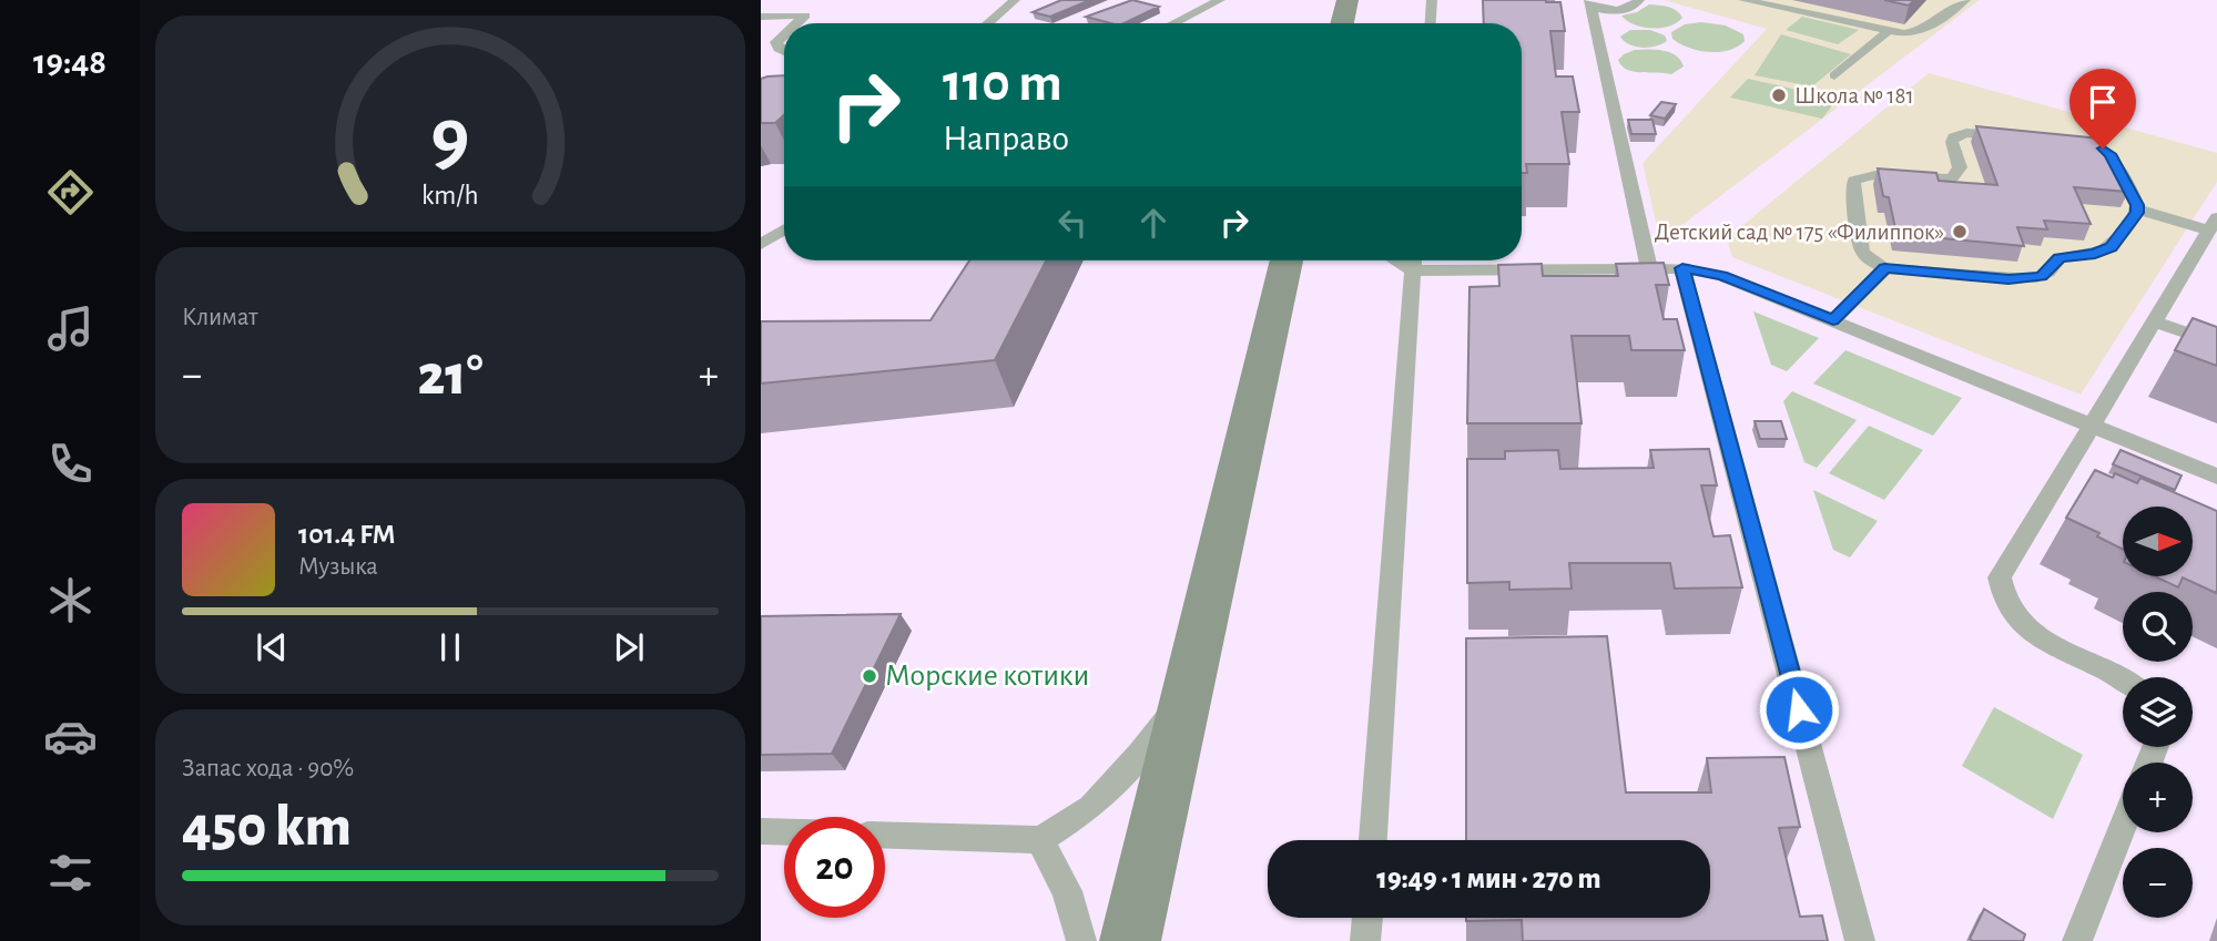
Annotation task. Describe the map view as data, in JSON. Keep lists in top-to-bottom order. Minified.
{"places":["Школа № 181","Детский сад № 175 «Филиппок»","Морские котики"],"north":"right","page":{"tabs":"19:48","turn":["110 m","Направо"],"tile":["Климат",["Запас хода · 90%","450 km"]],"heat":["−","21°","+"],"song":["101.4 FM","Музыка"],"map_buttons":["+","−"],"limit":"20","trip":"19:49 · 1 мин · 270 m","gauge":["9","km/h"]}}
